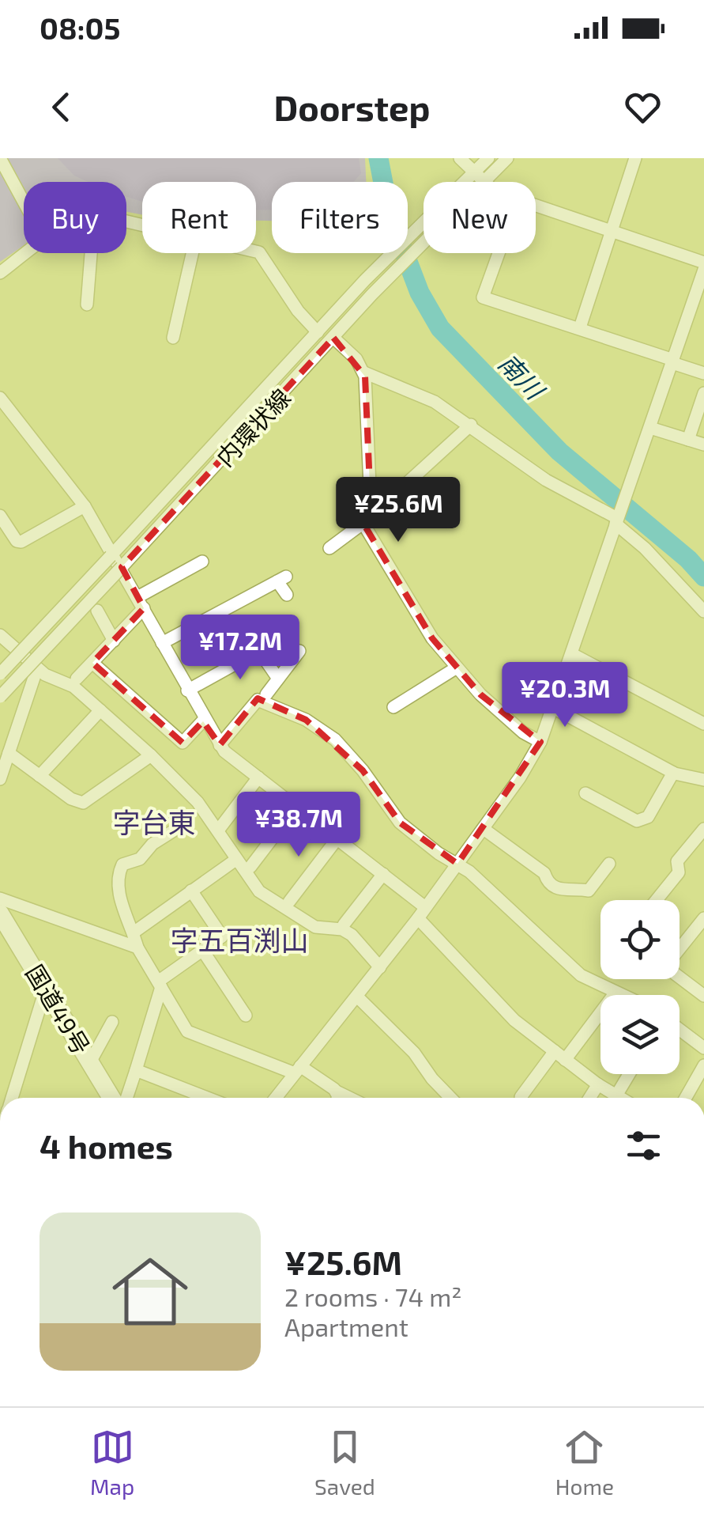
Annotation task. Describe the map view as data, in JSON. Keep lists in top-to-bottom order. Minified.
{"streets":{"highway":["国道49号"],"street":["内環状線"]},"districts":["字台東","字五百渕山"],"water":["南川"],"page":{"status":"08:05","header":"Doorstep","chip":["Buy","Rent","Filters","New"],"price":["¥25.6M","¥17.2M","¥20.3M","¥38.7M"],"heading":"4 homes","list":[{"name":"¥25.6M","note":"2 rooms · 74 m² · Apartment"}],"tabs":["Map","Saved","Home"]}}
